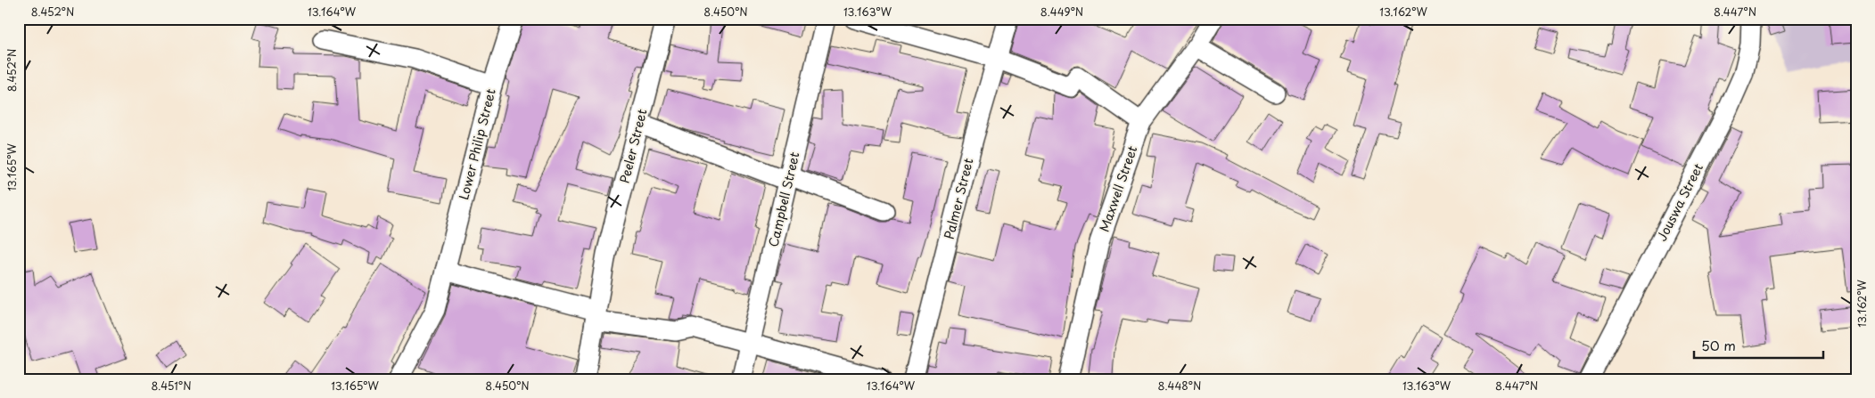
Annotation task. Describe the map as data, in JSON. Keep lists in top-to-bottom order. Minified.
{"streets":{"street":["Lower Philip Street","Peeler Street","Maxwell Street","Palmer Street","Campbell Street","Jouswa Street"]},"scale_bar":"50 m","coordinates":["8.452°N","13.164°W","8.450°N","13.163°W","8.449°N","13.162°W","8.447°N","13.165°W","8.451°N","8.448°N"]}
